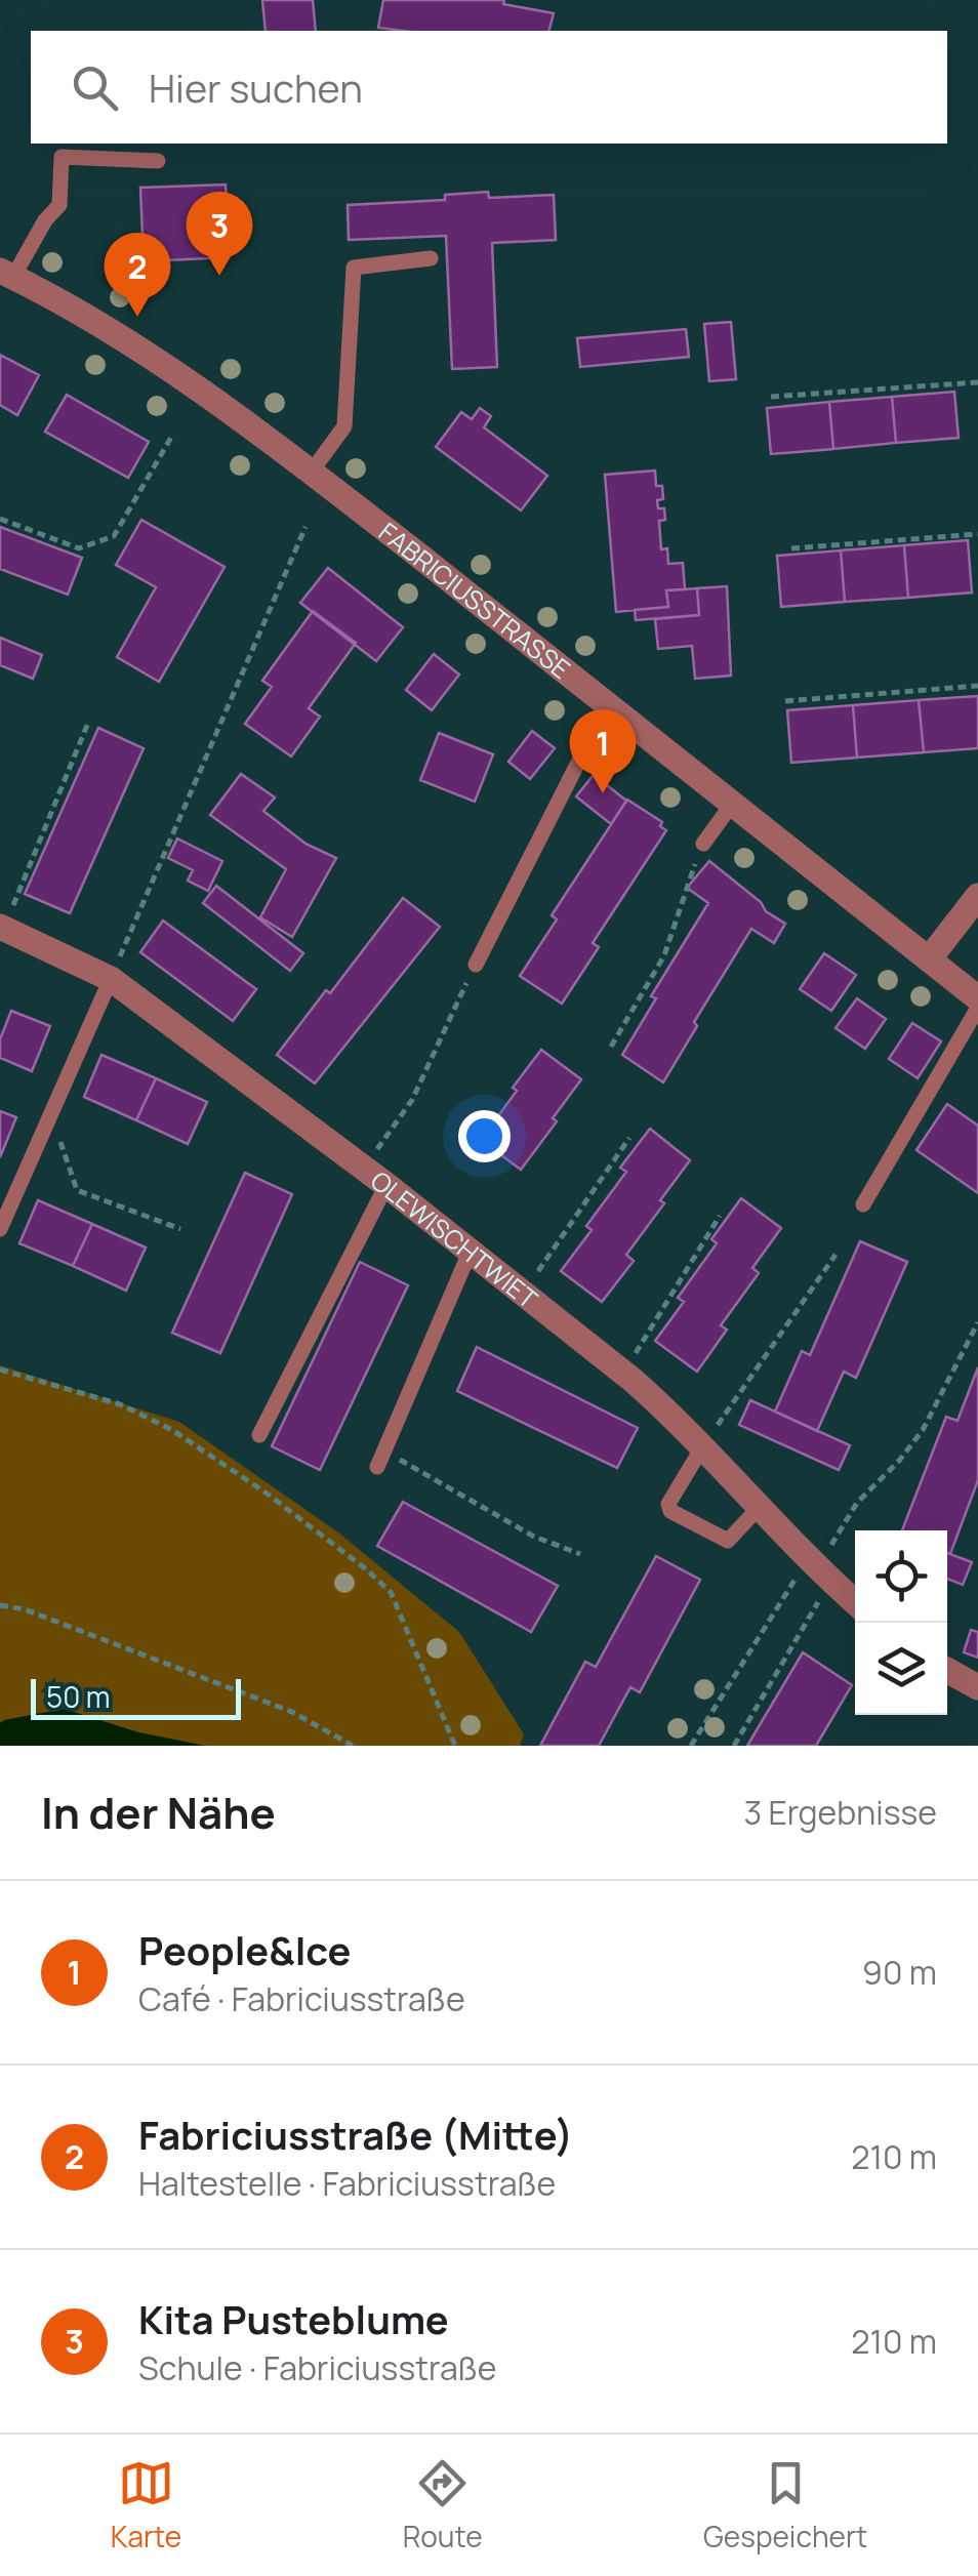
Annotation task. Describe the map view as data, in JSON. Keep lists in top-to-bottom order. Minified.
{"streets":{"street":["FABRICIUSSTRASSE","OLEWISCHTWIET"]},"scale_bar":"50 m","page":{"search":"Hier suchen","pins":["3","2","1"],"scale":"50 m","heading":["In der Nähe","3 Ergebnisse"],"list":[{"mark":"1","name":"People&Ice","note":"Café · Fabriciusstraße","value":"90 m"},{"mark":"2","name":"Fabriciusstraße (Mitte)","note":"Haltestelle · Fabriciusstraße","value":"210 m"},{"mark":"3","name":"Kita Pusteblume","note":"Schule · Fabriciusstraße","value":"210 m"}],"nav":["Karte","Route","Gespeichert"]}}
